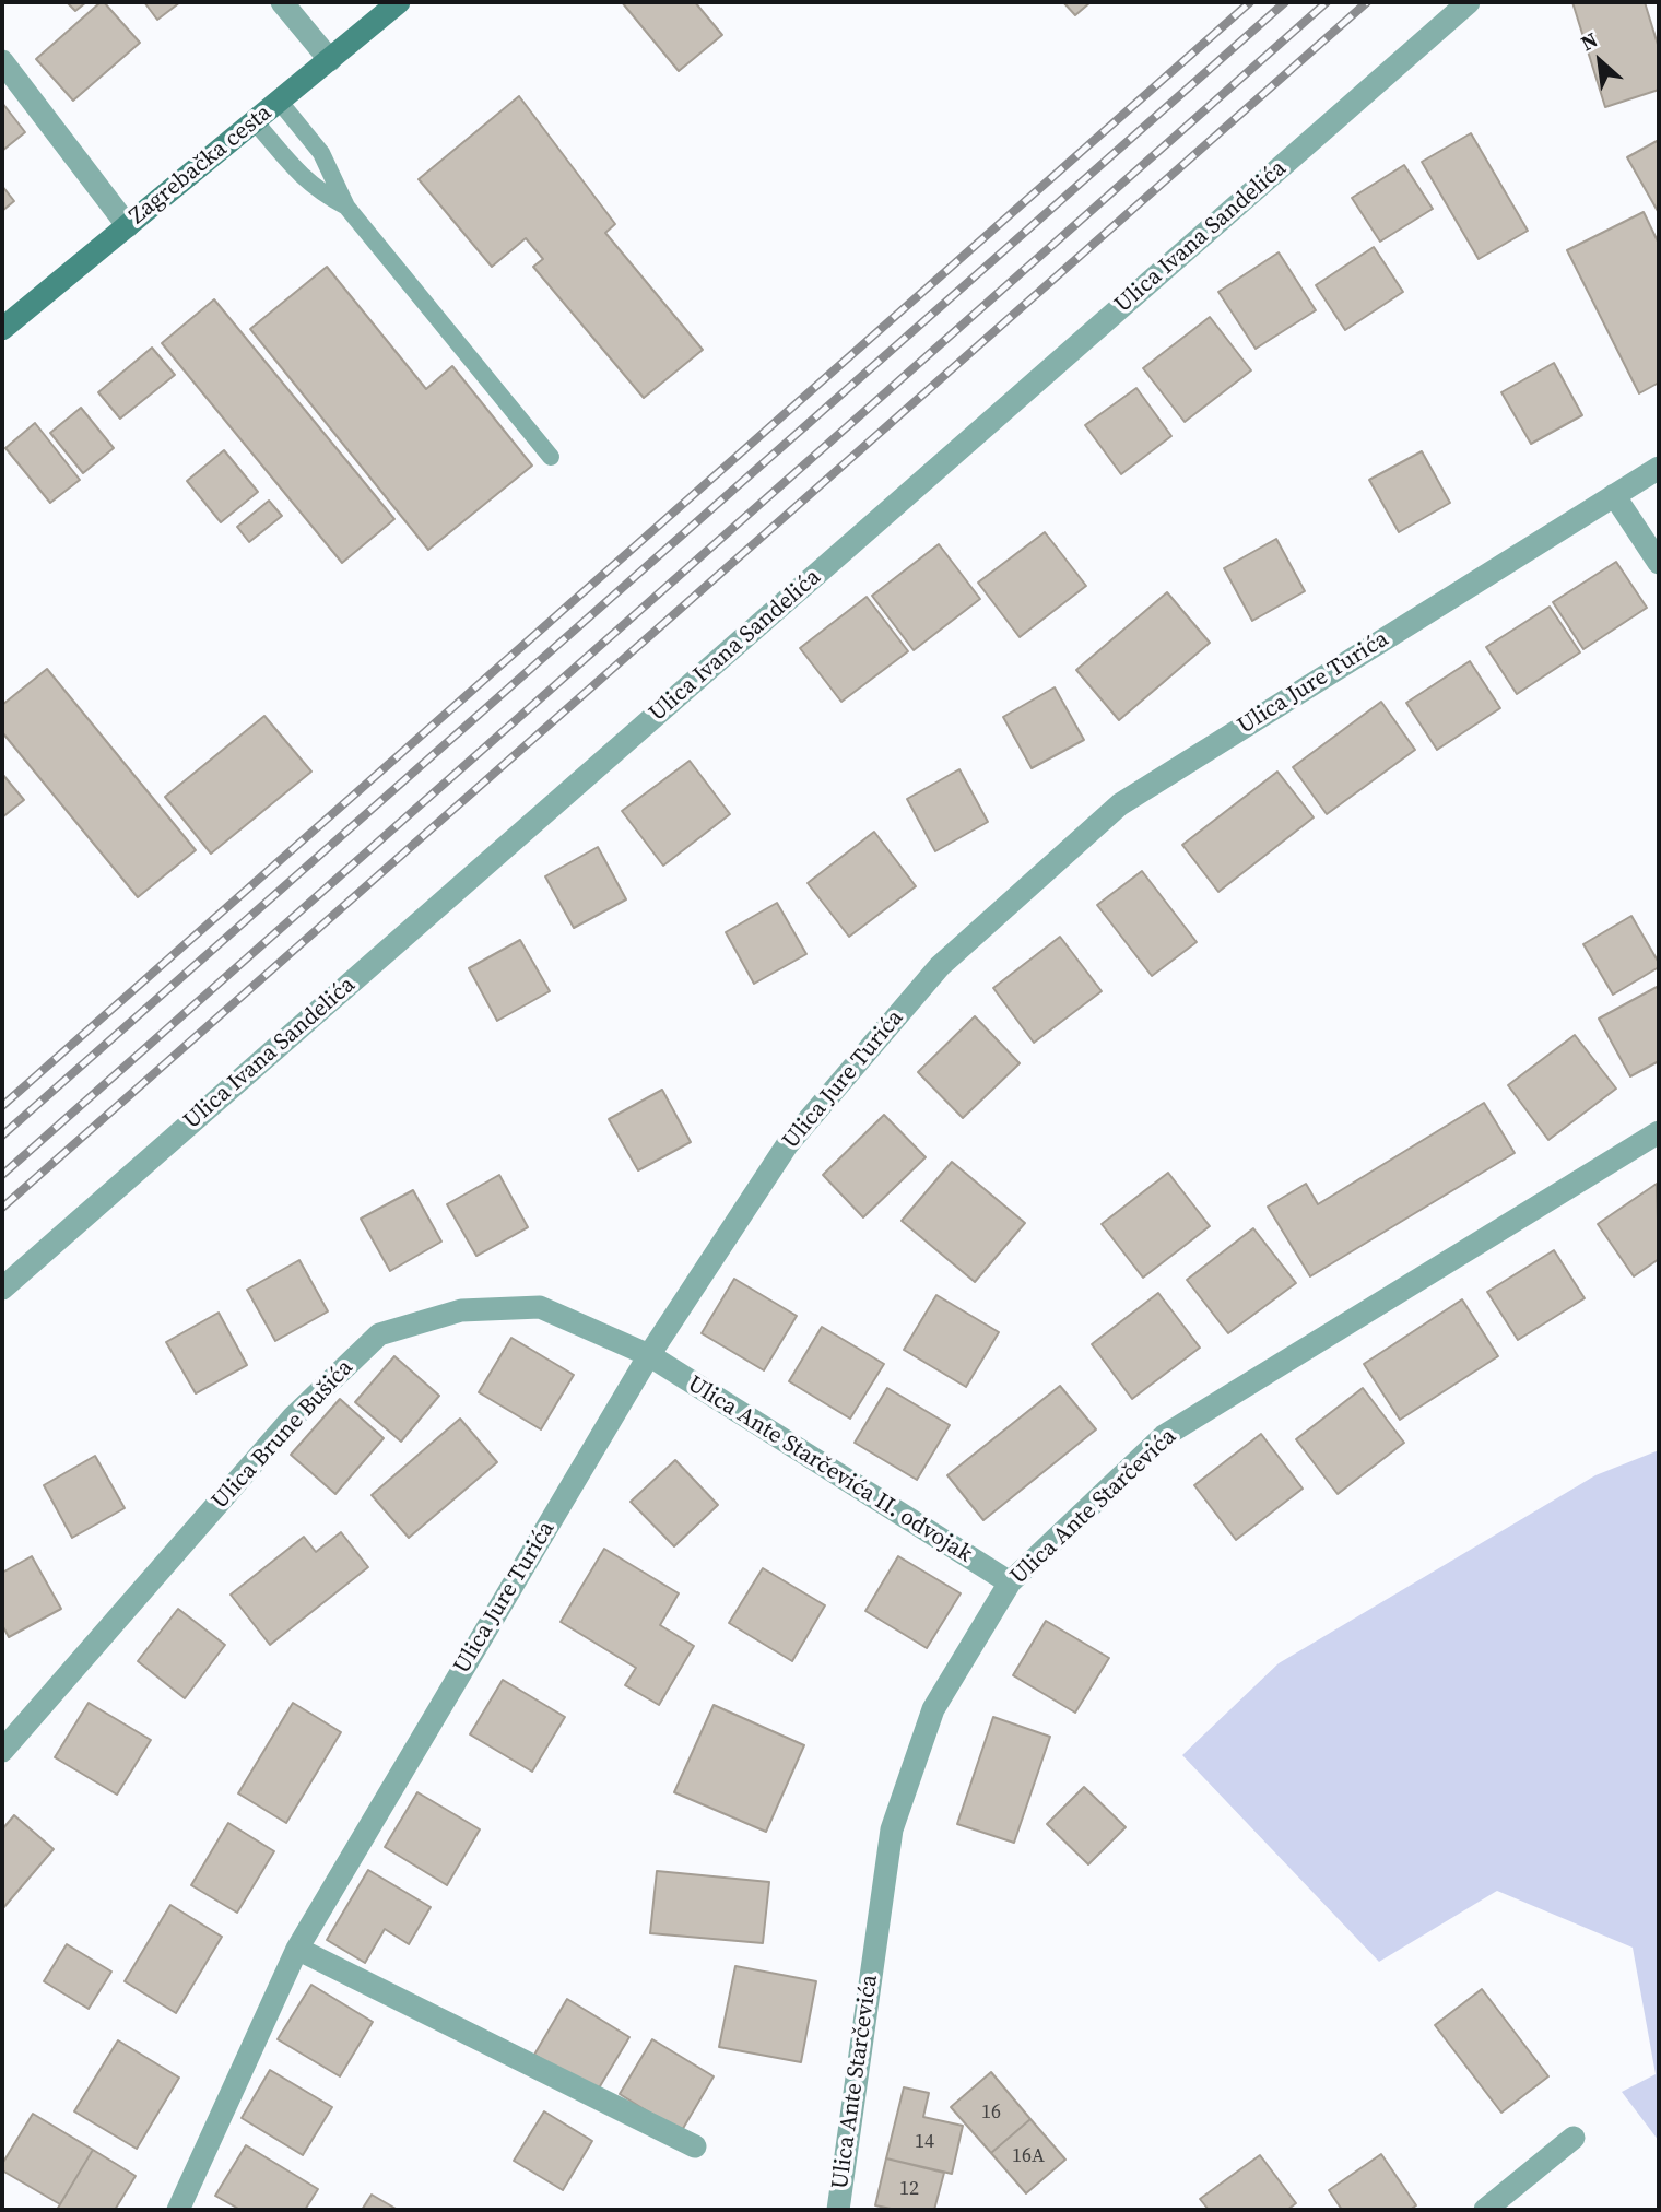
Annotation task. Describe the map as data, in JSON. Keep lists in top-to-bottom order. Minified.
{"streets":{"main road":["Zagrebačka cesta"],"street":["Ulica Ivana Sandelića","Ulica Jure Turića","Ulica Brune Bušića","Ulica Ante Starčevića II. odvojak","Ulica Ante Starčevića"]},"crossings":[["Ulica Jure Turića","Ulica Brune Bušića"],["Ulica Jure Turića","Ulica Ante Starčevića II. odvojak"],["Ulica Brune Bušića","Ulica Ante Starčevića II. odvojak"],["Ulica Ante Starčevića II. odvojak","Ulica Ante Starčevića"]],"house_numbers":["16","14","16A","12"],"north":"top left"}
